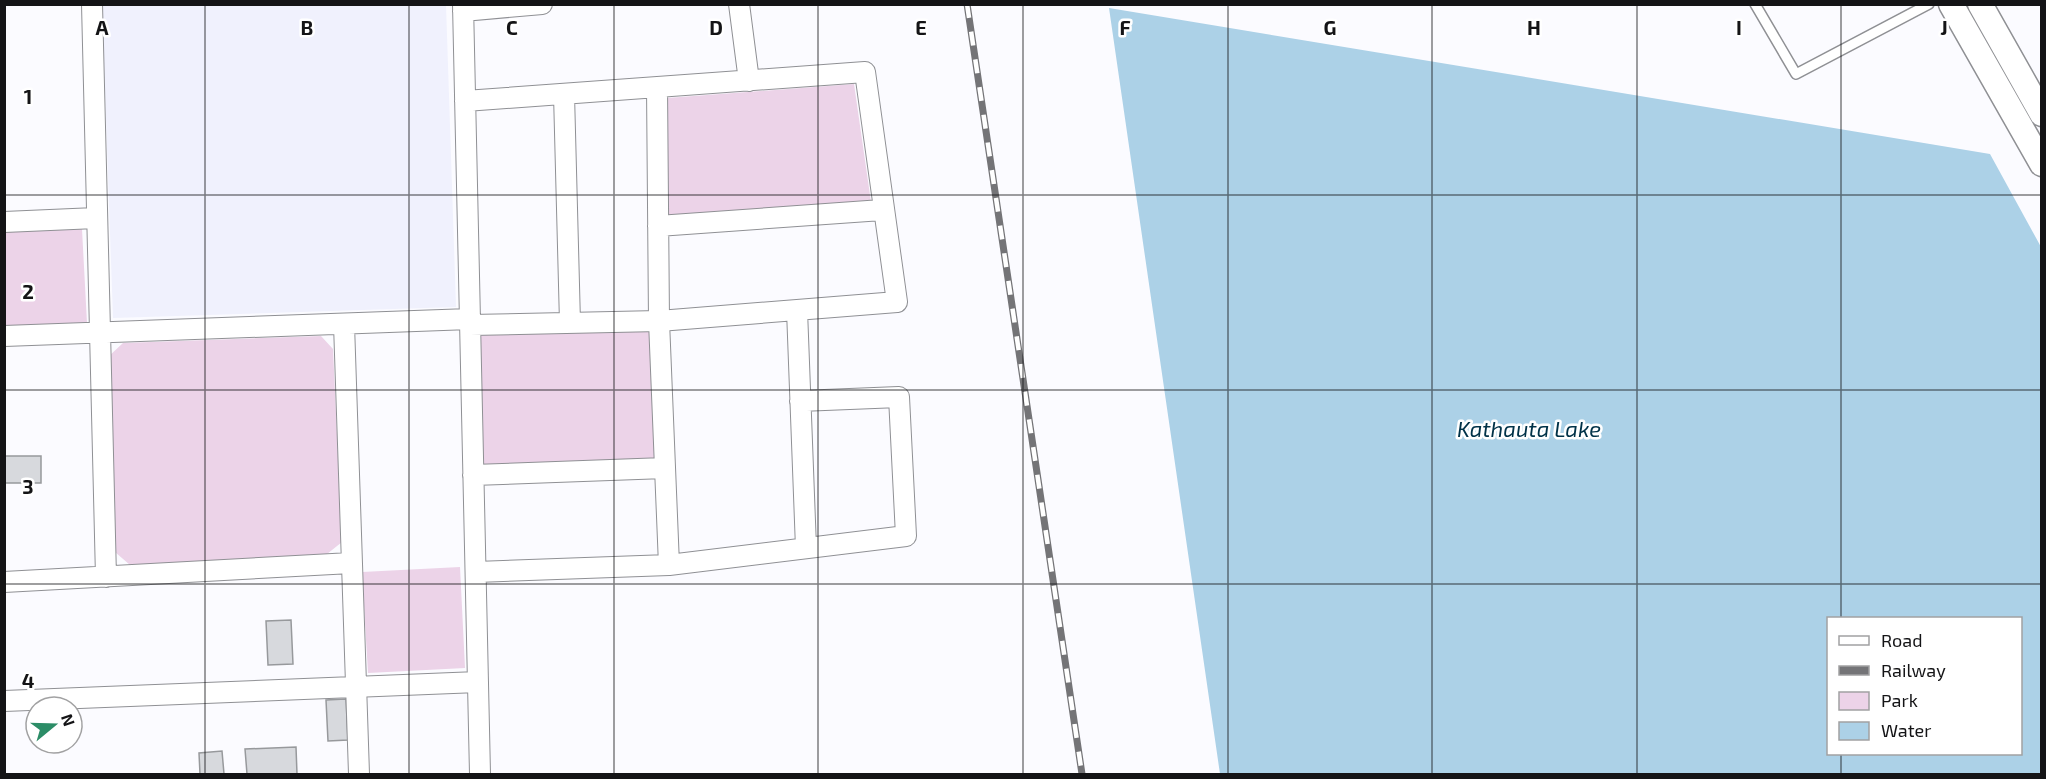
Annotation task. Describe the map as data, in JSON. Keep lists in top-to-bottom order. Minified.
{"water":["Kathauta Lake"],"legend":["Road","Railway","Park","Water"],"north":"right","grid":{"columns":["A","B","C","D","E","F","G","H","I","J"],"rows":["1","2","3","4"]}}
